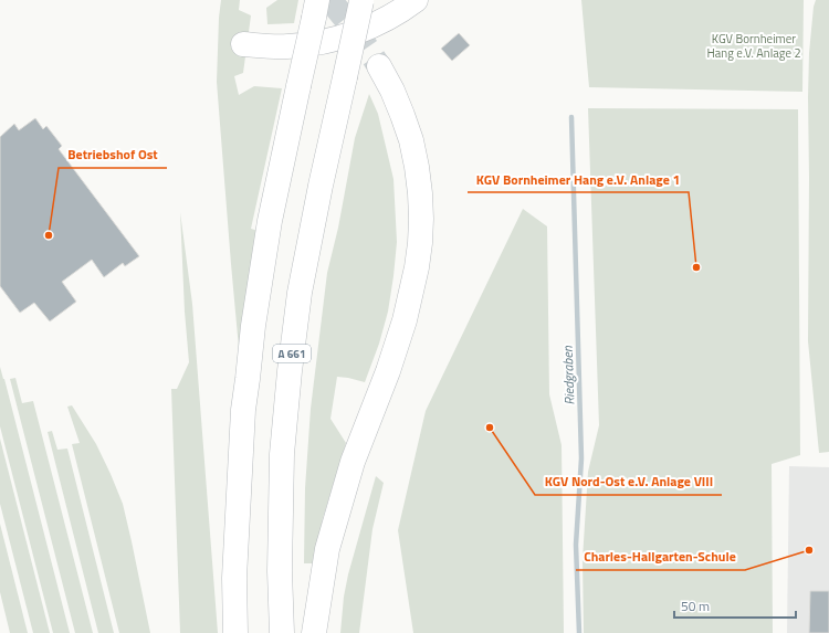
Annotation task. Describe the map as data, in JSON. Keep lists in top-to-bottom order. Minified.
{"streets":{"highway":["A 661"]},"water":["Riedgraben"],"parks":["KGV Bornheimer Hang e.V. Anlage 2"],"places":["Betriebshof Ost","KGV Bornheimer Hang e.V. Anlage 1","KGV Nord-Ost e.V. Anlage VIII","Charles-Hallgarten-Schule"],"scale_bar":"50 m"}
